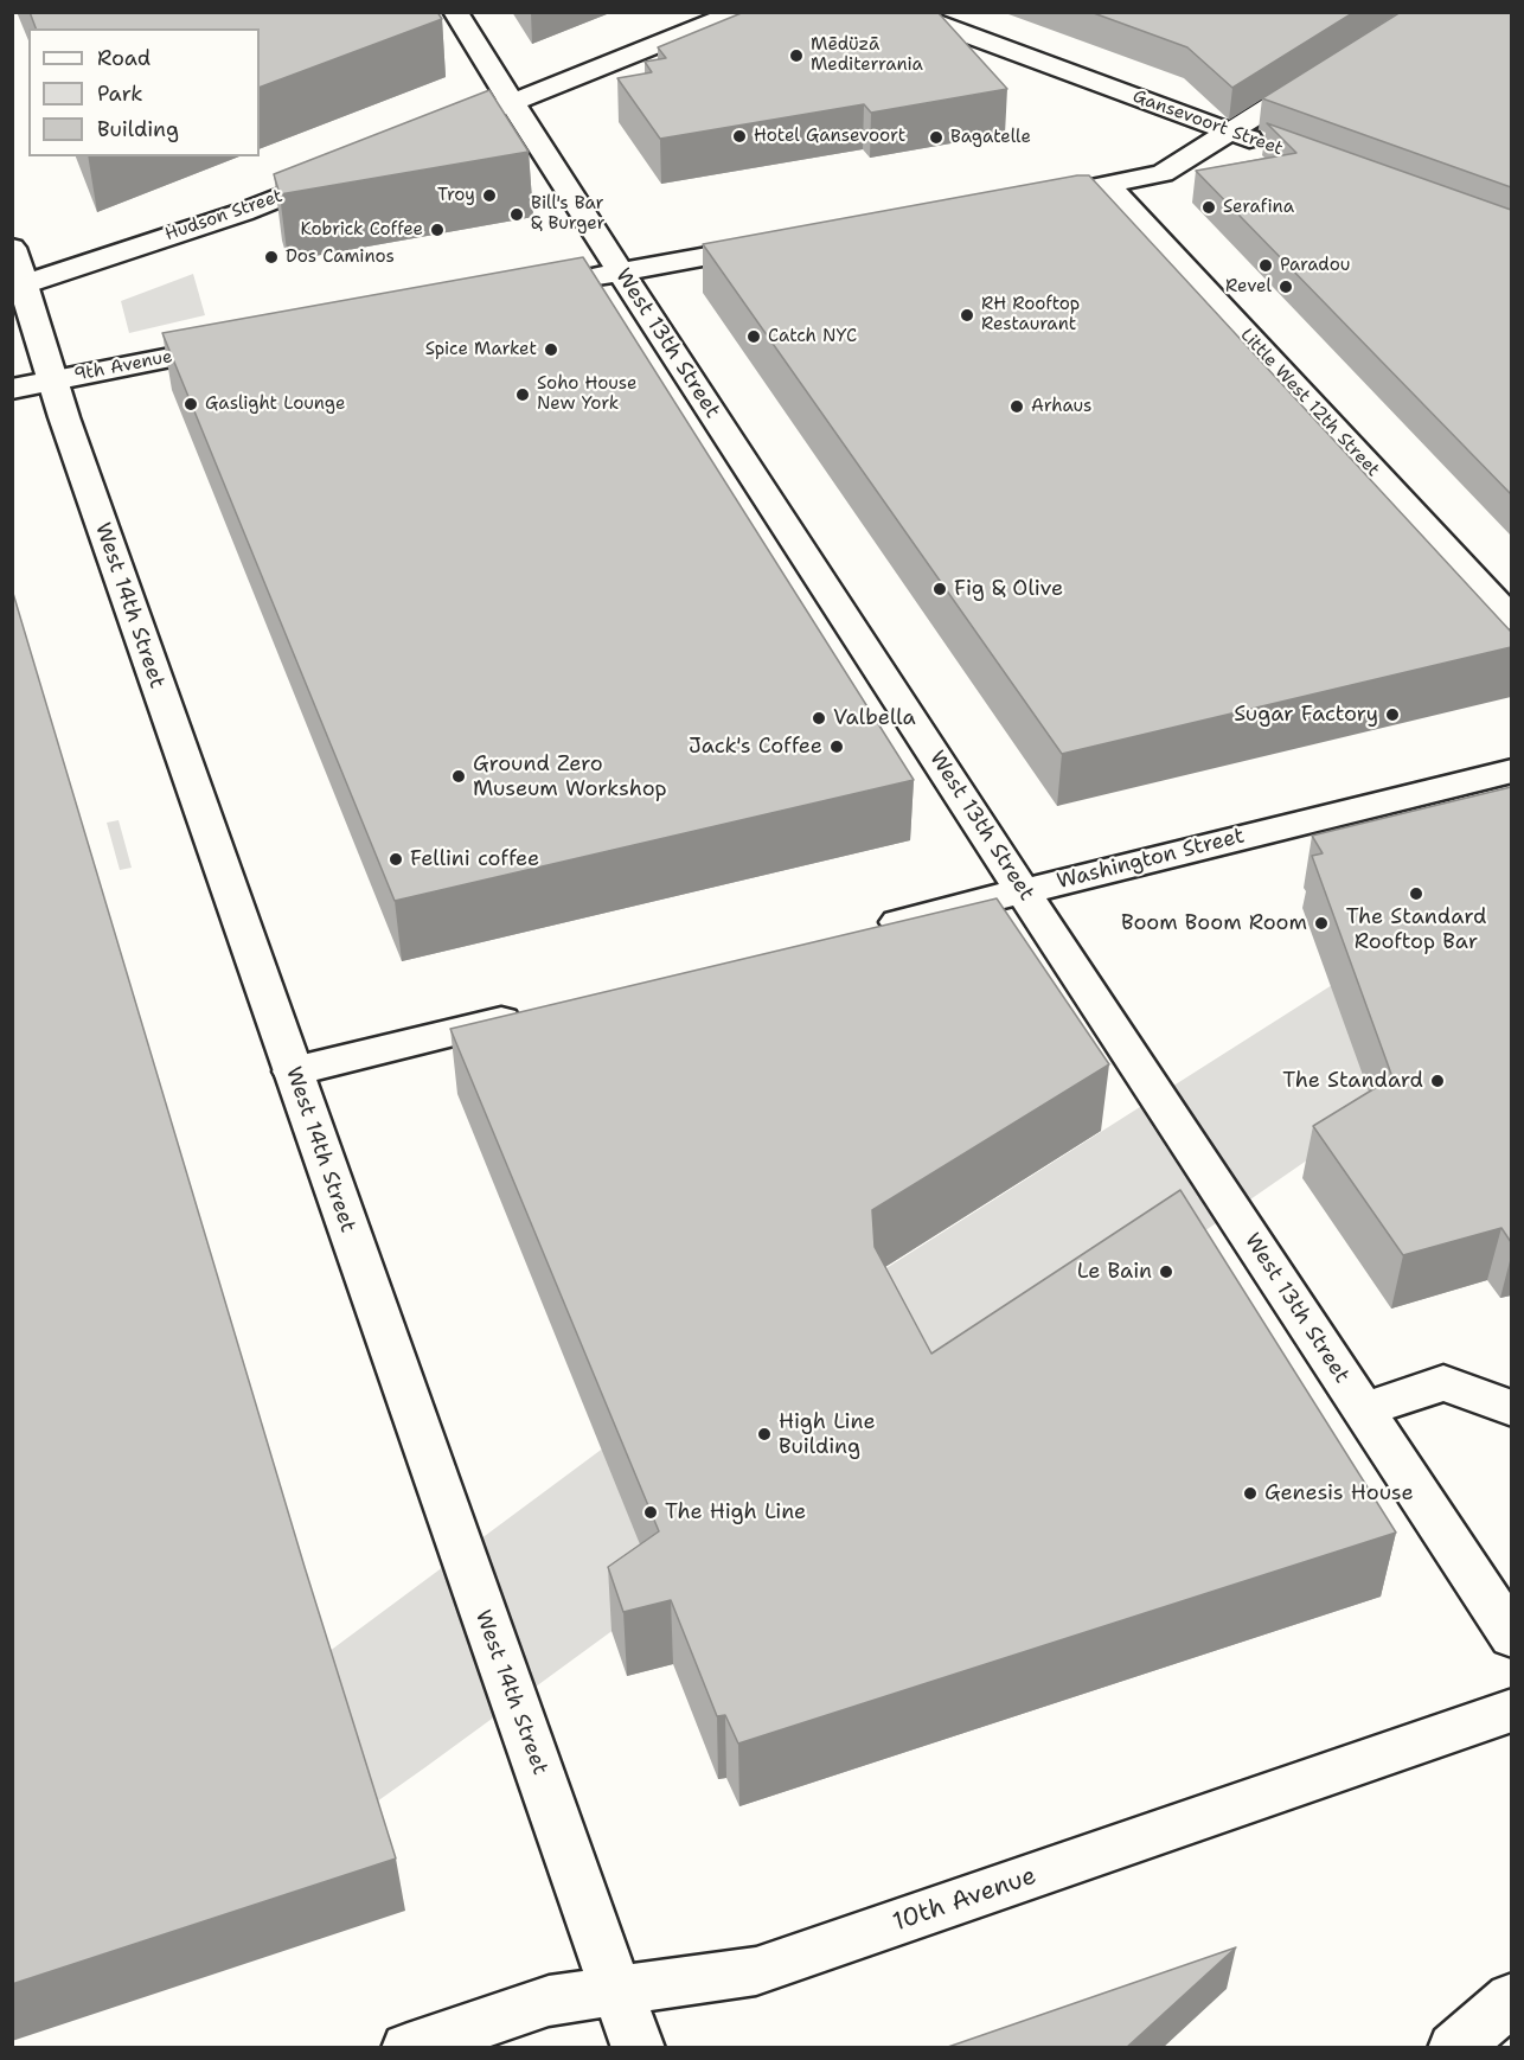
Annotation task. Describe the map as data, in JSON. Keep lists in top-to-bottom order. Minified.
{"streets":{"main road":["Gansevoort Street","Hudson Street","West 13th Street","9th Avenue","Little West 12th Street","West 14th Street","Washington Street","10th Avenue"]},"crossings":[["Hudson Street","West 14th Street"],["West 13th Street","Washington Street"],["9th Avenue","West 14th Street"],["West 14th Street","10th Avenue"]],"places":["Mēdüzā Mediterrania","Hotel Gansevoort","Bagatelle","Troy","Serafina","Bill's Bar & Burger","Kobrick Coffee","Dos Caminos","Paradou","Revel","RH Rooftop Restaurant","Catch NYC","Spice Market","Soho House New York","Gaslight Lounge","Arhaus","Fig & Olive","Sugar Factory","Valbella","Jack's Coffee","Ground Zero Museum Workshop","Fellini coffee","The Standard Rooftop Bar","Boom Boom Room","The Standard","Le Bain","High Line Building","Genesis House","The High Line"],"legend":["Road","Park","Building"]}
